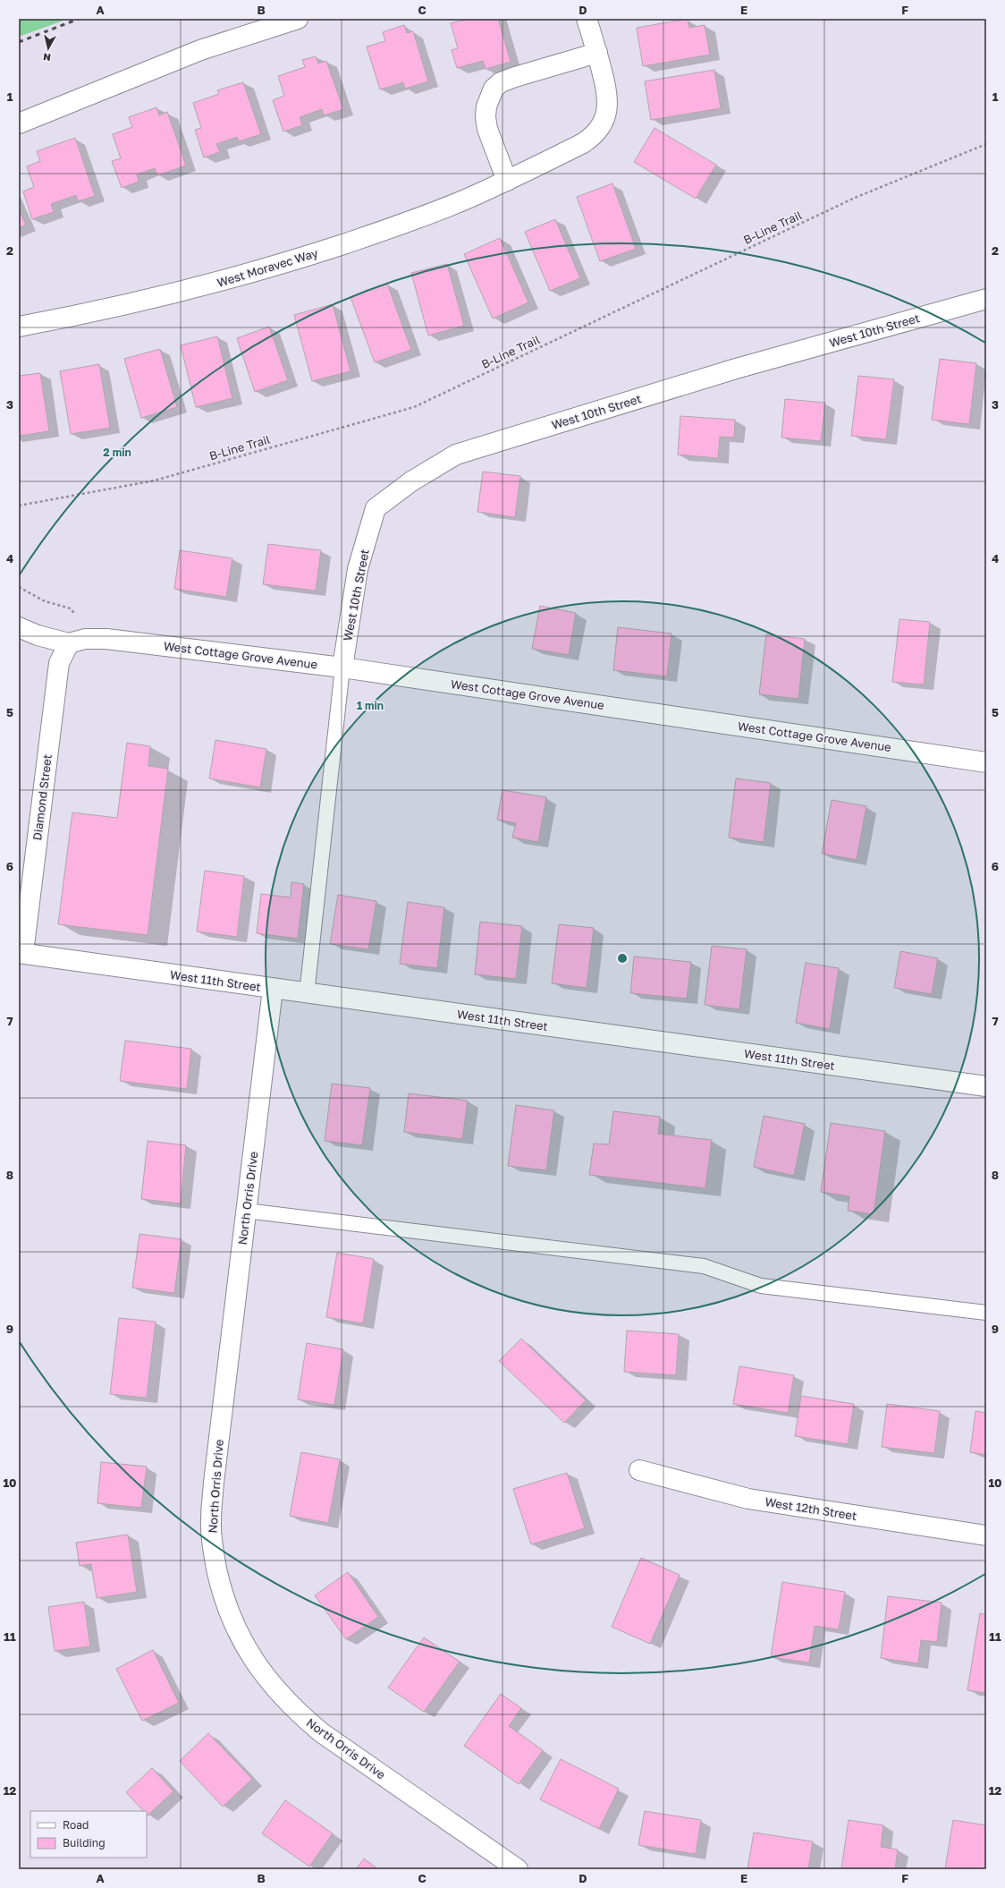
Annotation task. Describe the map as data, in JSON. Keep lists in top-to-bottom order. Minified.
{"streets":{"street":["West Moravec Way","West 10th Street","West Cottage Grove Avenue","Diamond Street","West 11th Street","North Orris Drive","West 12th Street"],"path":["B-Line Trail"]},"crossings":[["West 10th Street","West Cottage Grove Avenue"],["West Cottage Grove Avenue","Diamond Street"],["Diamond Street","West 11th Street"],["West 11th Street","North Orris Drive"]],"legend":["Road","Building"],"north":"bottom","grid":{"columns":["A","B","C","D","E","F"],"rows":["1","2","3","4","5","6","7","8","9","10","11","12"]},"rings":["2 min","1 min"]}
